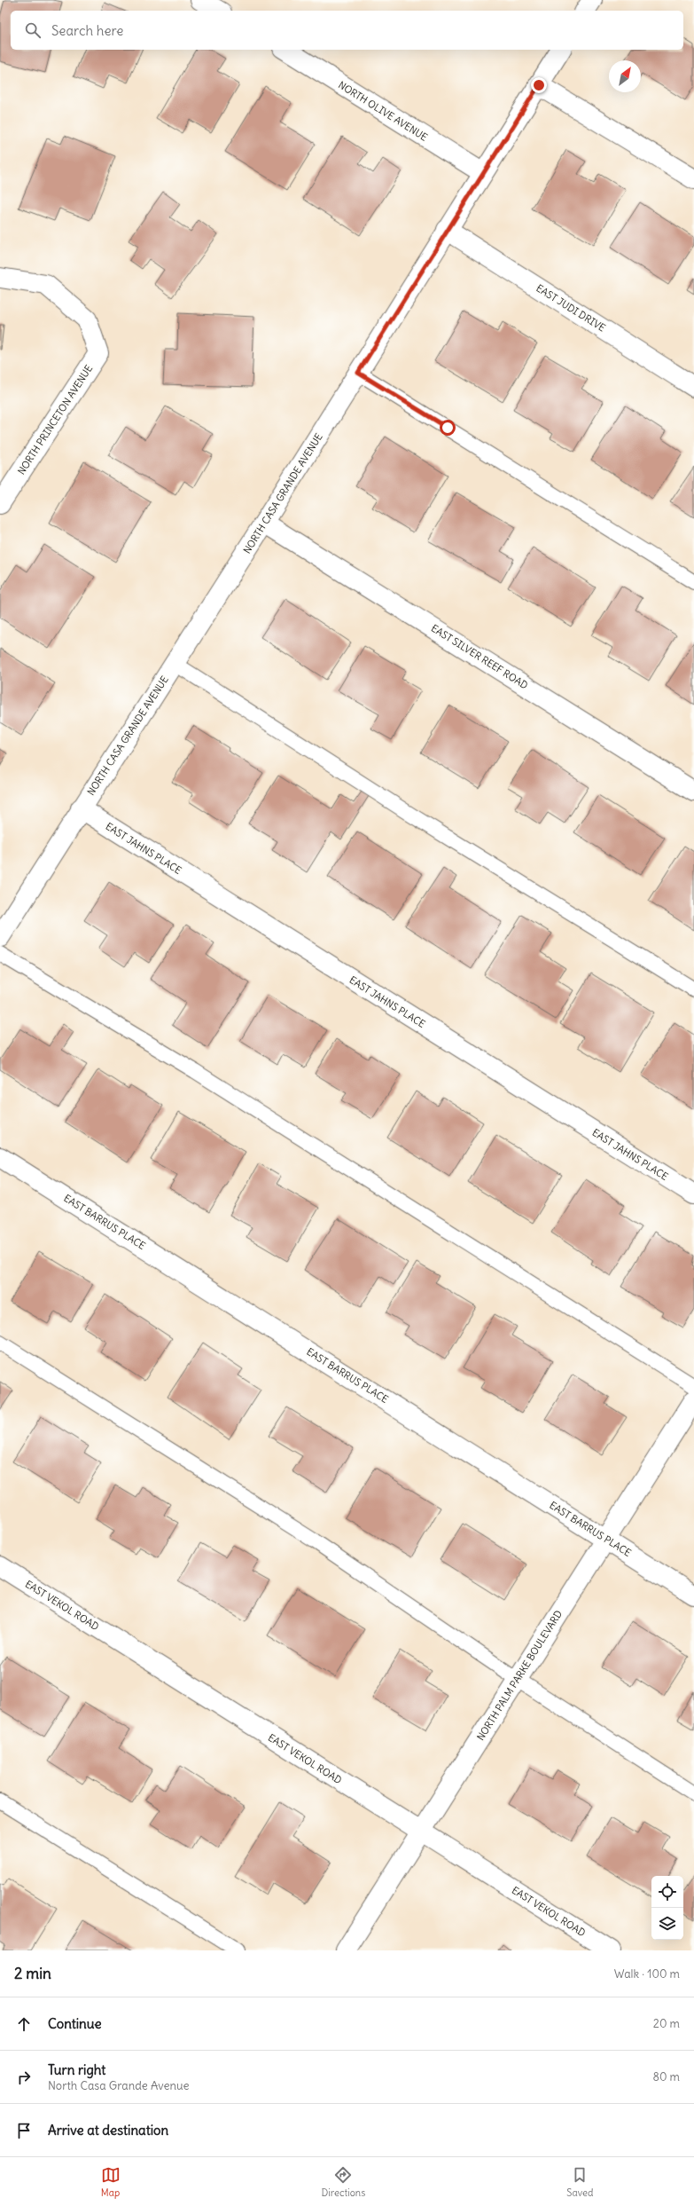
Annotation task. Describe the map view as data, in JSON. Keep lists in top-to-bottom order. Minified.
{"streets":{"street":["NORTH OLIVE AVENUE","EAST JUDI DRIVE","NORTH PRINCETON AVENUE","NORTH CASA GRANDE AVENUE","EAST SILVER REEF ROAD","EAST JAHNS PLACE","EAST BARRUS PLACE","EAST VEKOL ROAD","NORTH PALM PARKE BOULEVARD"]},"crossings":[["NORTH OLIVE AVENUE","NORTH CASA GRANDE AVENUE"],["EAST JUDI DRIVE","NORTH CASA GRANDE AVENUE"],["NORTH CASA GRANDE AVENUE","EAST SILVER REEF ROAD"],["NORTH CASA GRANDE AVENUE","EAST JAHNS PLACE"],["EAST BARRUS PLACE","NORTH PALM PARKE BOULEVARD"],["EAST VEKOL ROAD","NORTH PALM PARKE BOULEVARD"]],"north":"top right","page":{"search":"Search here","heading":["2 min","Walk · 100 m"],"list":[["Continue","20 m"],["Turn right","North Casa Grande Avenue","80 m"],"Arrive at destination"],"nav":["Map","Directions","Saved"]}}
